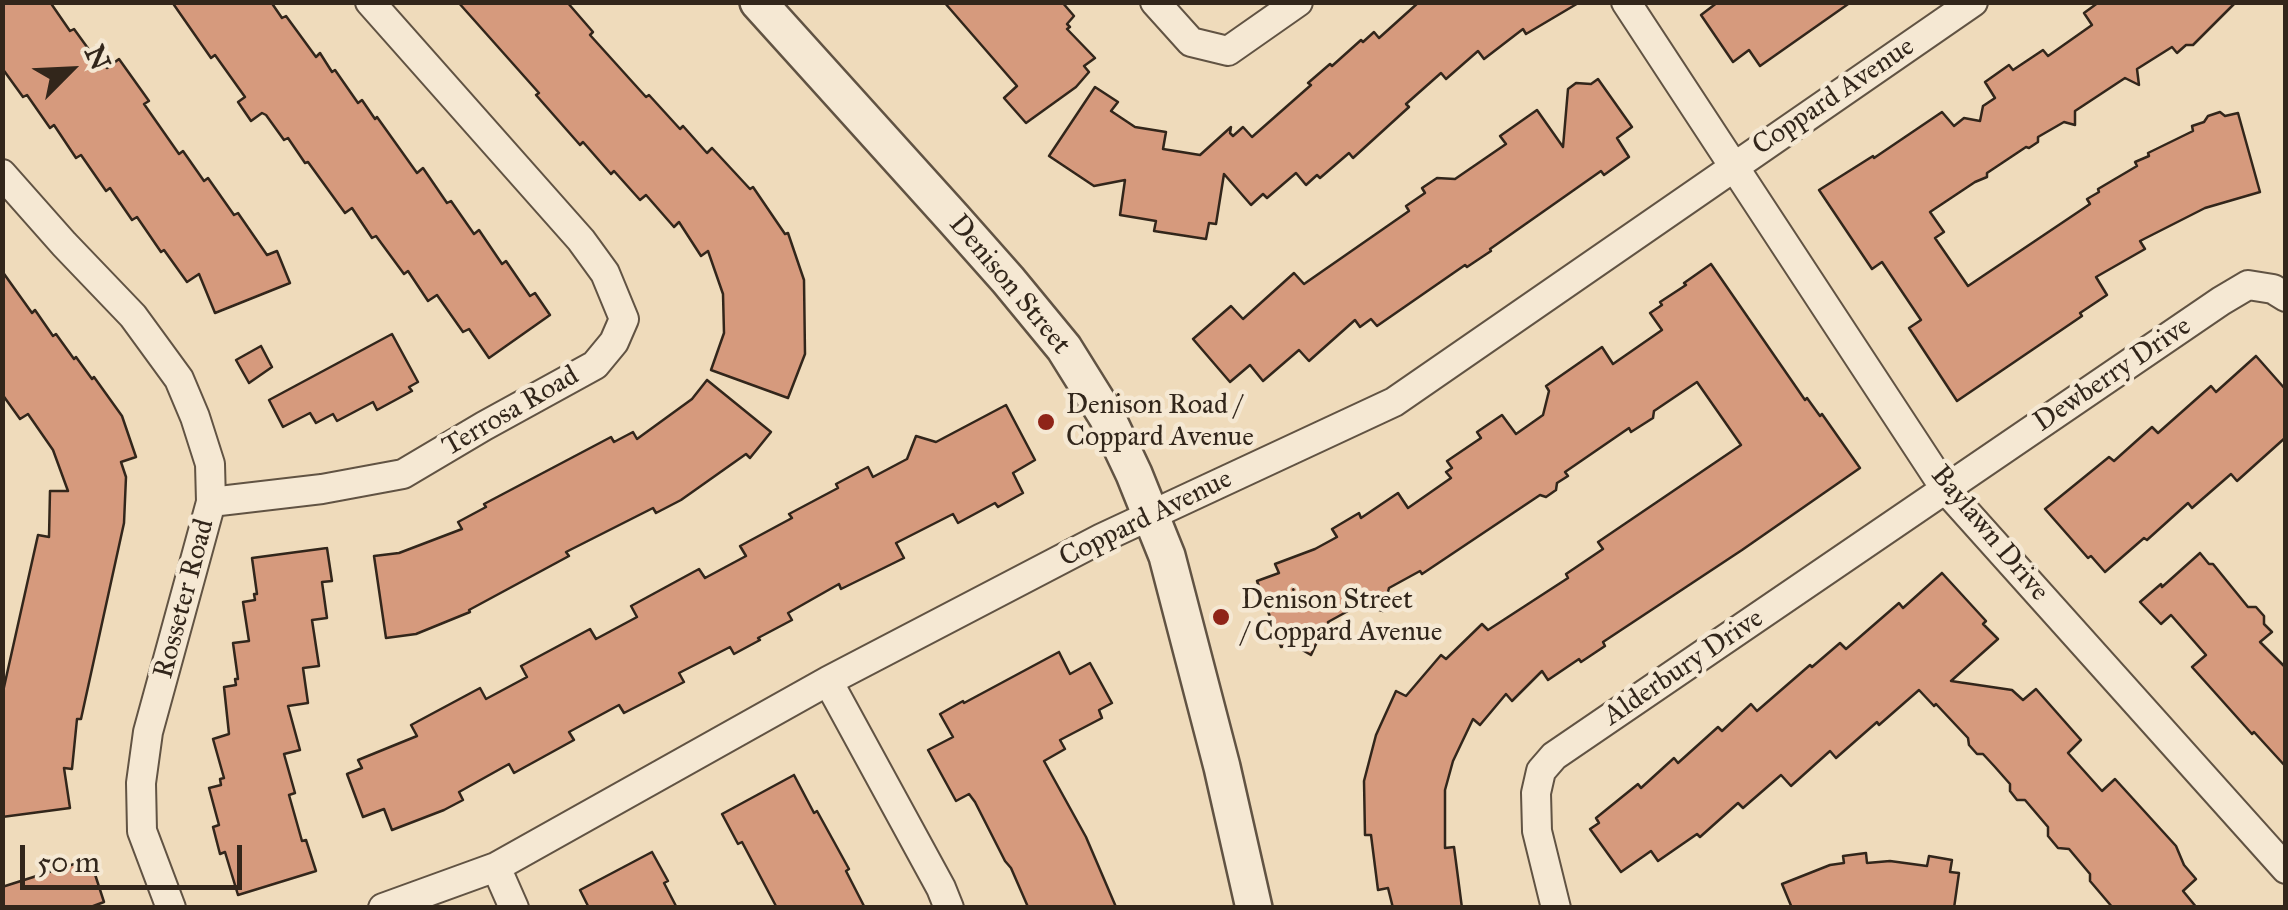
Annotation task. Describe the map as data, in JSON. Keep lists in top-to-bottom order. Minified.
{"streets":{"street":["Coppard Avenue","Denison Street","Dewberry Drive","Terrosa Road","Baylawn Drive","Rosseter Road","Alderbury Drive"]},"crossings":[["Coppard Avenue","Denison Street"],["Coppard Avenue","Baylawn Drive"],["Dewberry Drive","Baylawn Drive"],["Dewberry Drive","Alderbury Drive"],["Terrosa Road","Rosseter Road"],["Baylawn Drive","Alderbury Drive"]],"places":["Denison Road / Coppard Avenue","Denison Street / Coppard Avenue"],"scale_bar":"50 m","north":"top right"}
